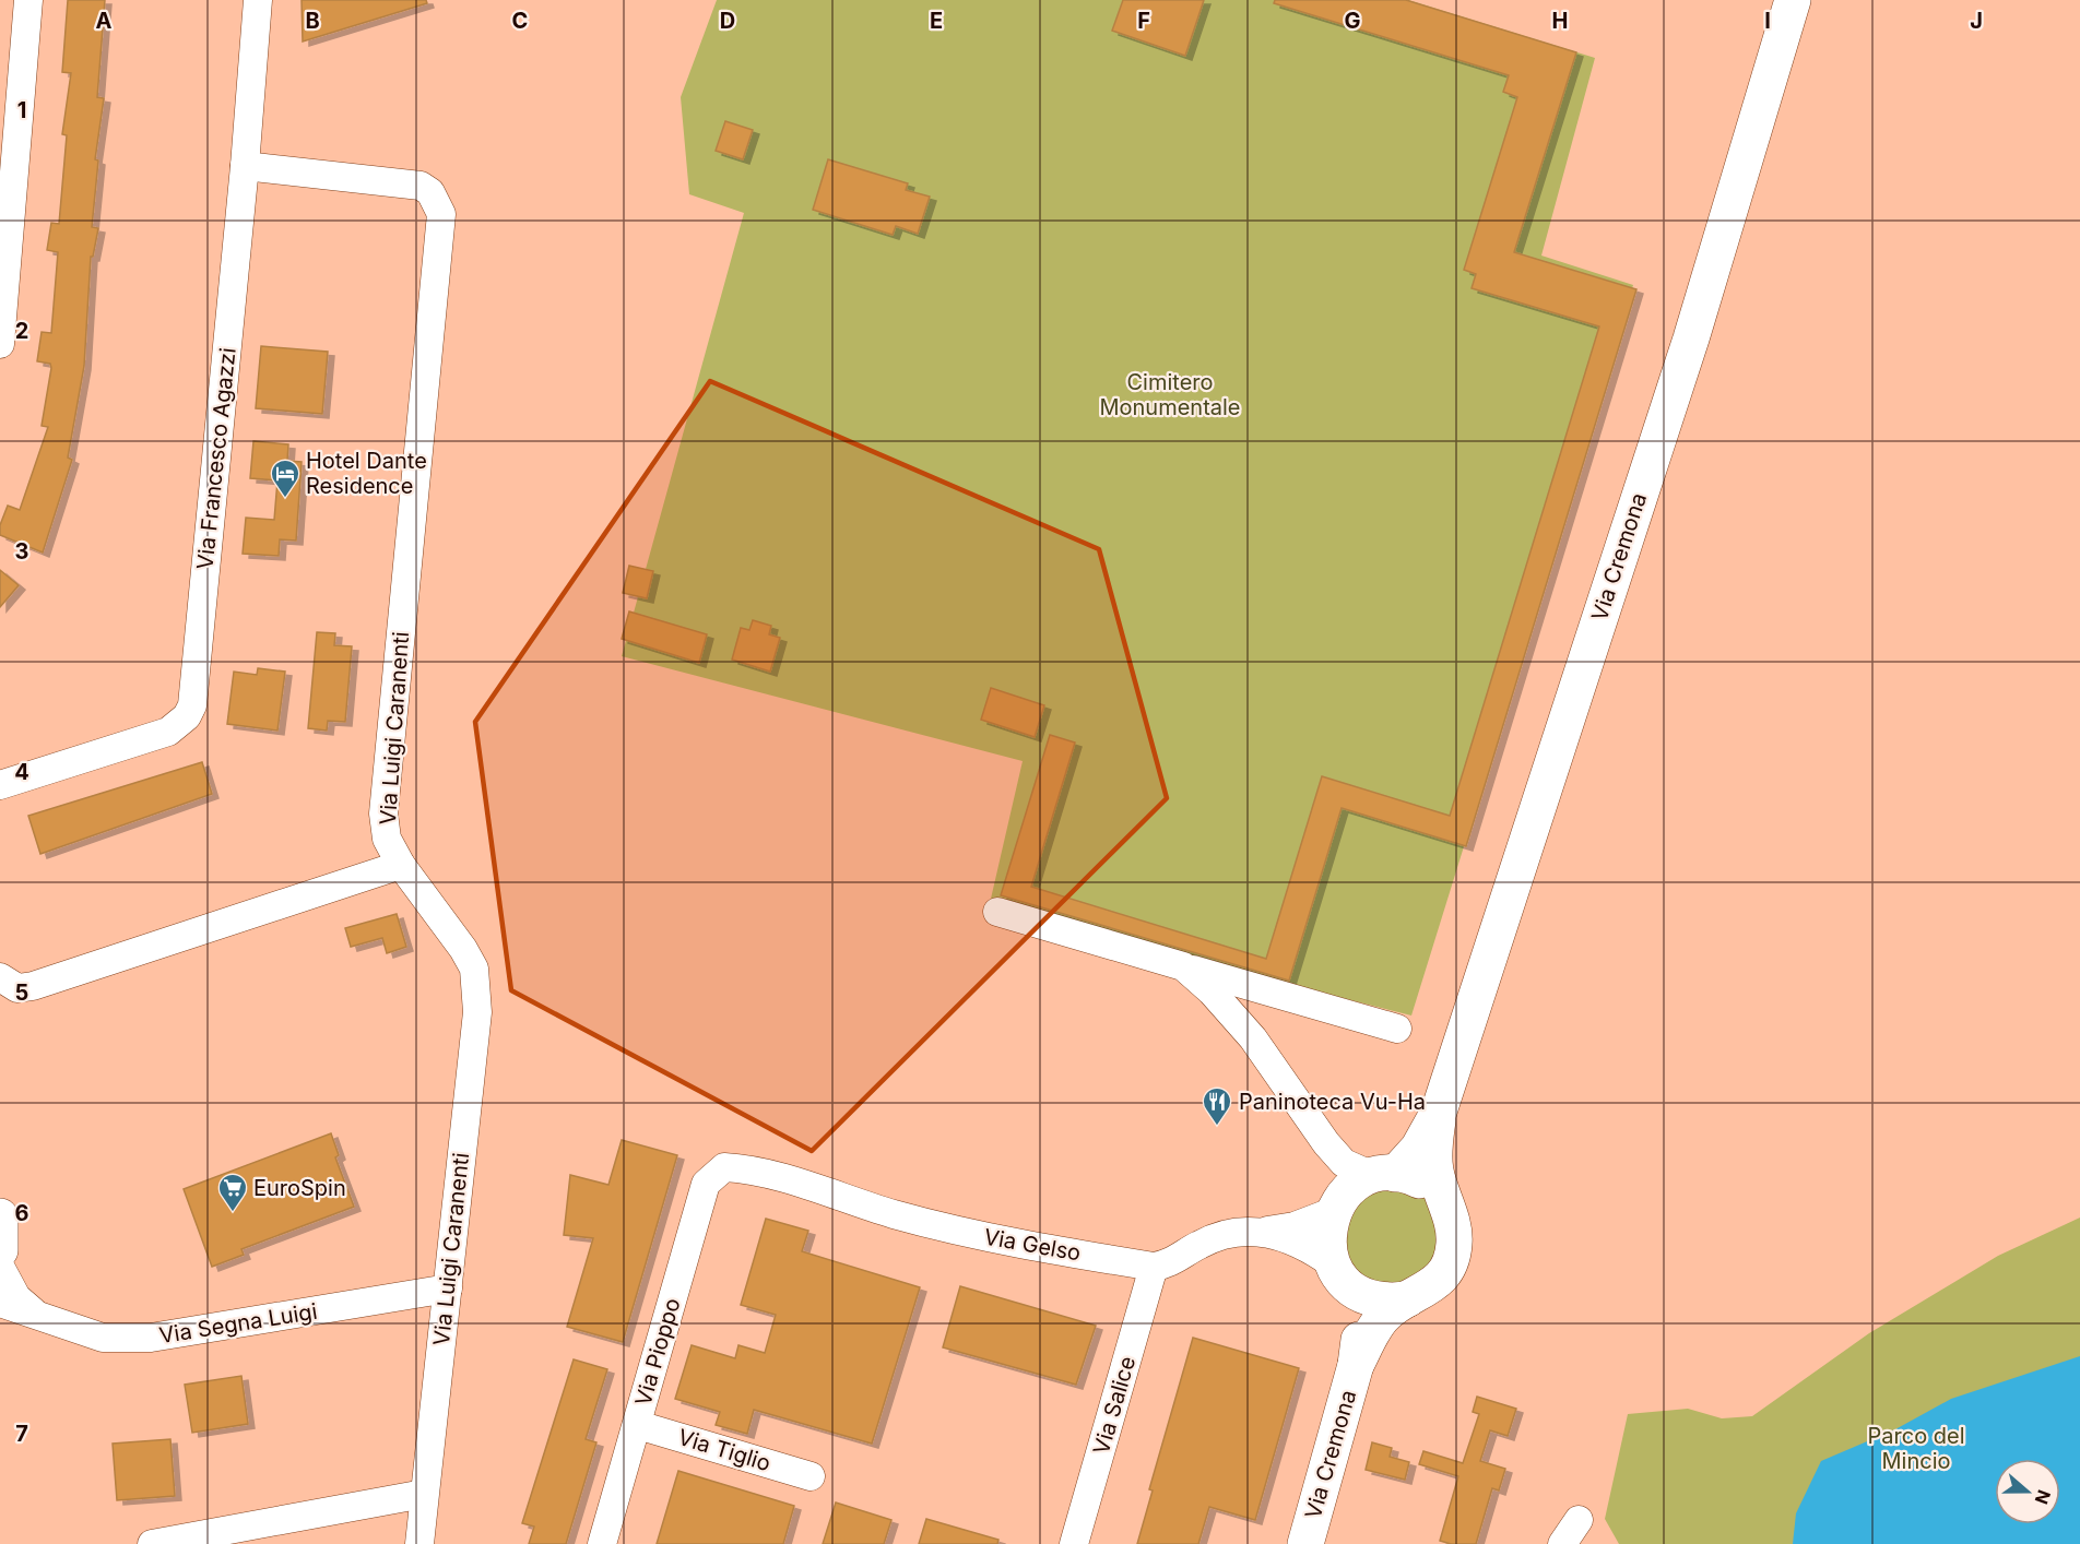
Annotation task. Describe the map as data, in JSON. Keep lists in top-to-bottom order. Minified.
{"streets":{"main road":["Via Cremona"],"street":["Via Francesco Agazzi","Via Luigi Caranenti","Via Gelso","Via Segna Luigi","Via Pioppo","Via Salice","Via Tiglio"]},"crossings":[["Via Francesco Agazzi","Via Luigi Caranenti"],["Via Cremona","Via Gelso"],["Via Luigi Caranenti","Via Segna Luigi"],["Via Gelso","Via Pioppo"],["Via Gelso","Via Salice"],["Via Pioppo","Via Tiglio"]],"parks":["Cimitero Monumentale","Parco del Mincio"],"places":{"hotel":["Hotel Dante Residence"],"restaurant":["Paninoteca Vu-Ha"],"supermarket":["EuroSpin"]},"north":"right","grid":{"columns":["A","B","C","D","E","F","G","H","I","J"],"rows":["1","2","3","4","5","6","7"]}}
